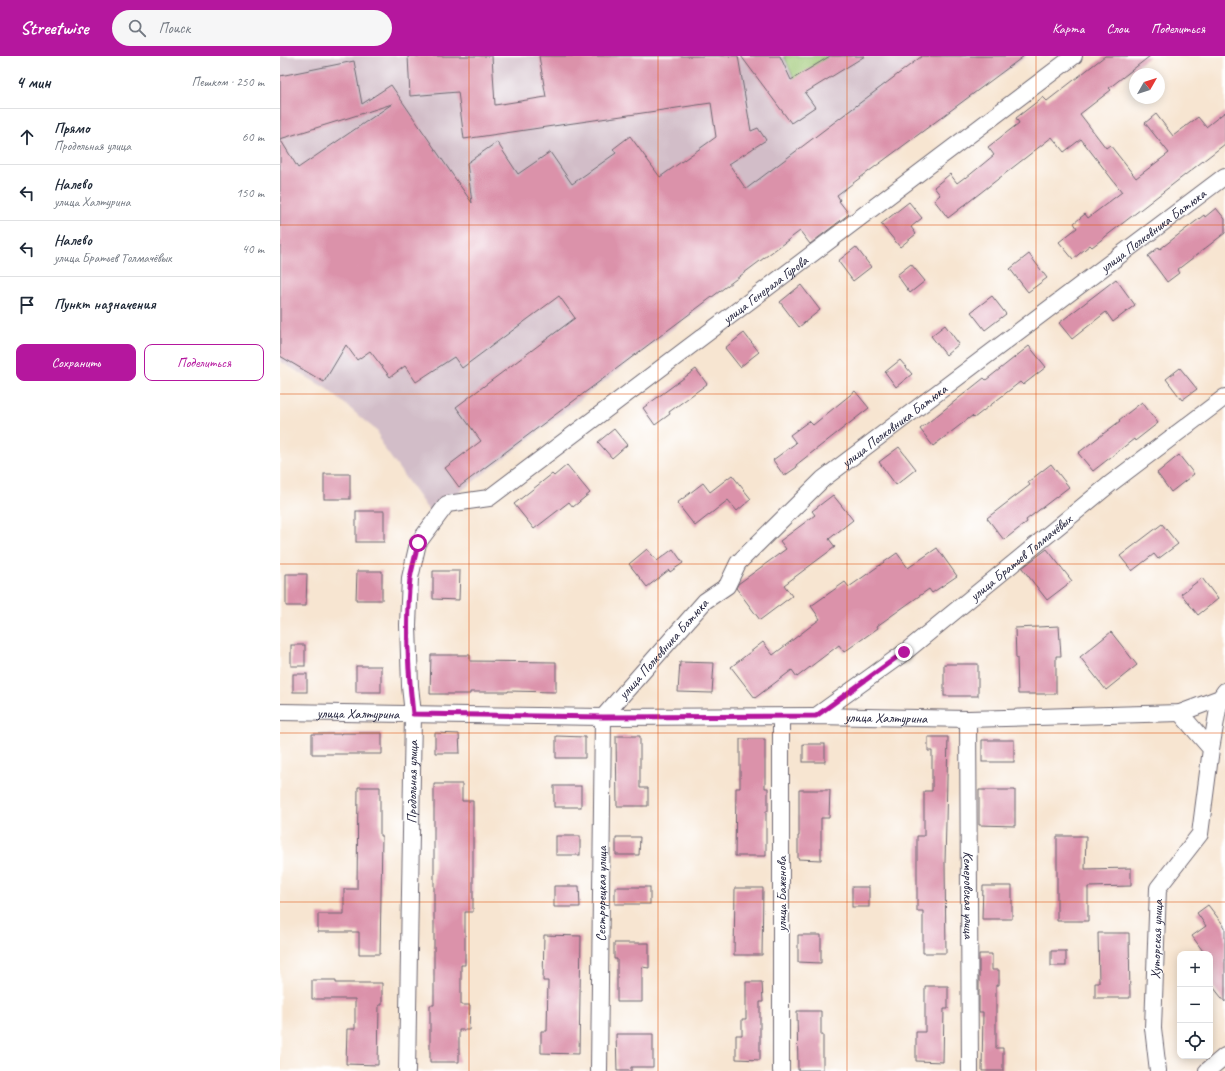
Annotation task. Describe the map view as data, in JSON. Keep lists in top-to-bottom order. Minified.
{"streets":{"street":["улица Полковника Батюка","улица Генерала Гурова","улица Братьев Толмачёвых","улица Халтурина","Продольная улица","Сестрорецкая улица","улица Баженова","Кемеровская улица","Хуторская улица"]},"crossings":[["улица Полковника Батюка","улица Халтурина"],["улица Полковника Батюка","Сестрорецкая улица"],["улица Генерала Гурова","Продольная улица"],["улица Братьев Толмачёвых","улица Халтурина"],["улица Халтурина","Продольная улица"],["улица Халтурина","Сестрорецкая улица"],["улица Халтурина","улица Баженова"],["улица Халтурина","Кемеровская улица"],["улица Халтурина","Хуторская улица"]],"north":"top right","page":{"header":"Streetwise","search":"Поиск","nav":["Карта","Слои","Поделиться"],"heading":["4 мин","Пешком · 250 m"],"list":[["Прямо","Продольная улица","60 m"],["Налево","улица Халтурина","150 m"],["Налево","улица Братьев Толмачёвых","40 m"],"Пункт назначения"],"buttons":["Сохранить","Поделиться"],"map_buttons":["+","−"]}}
